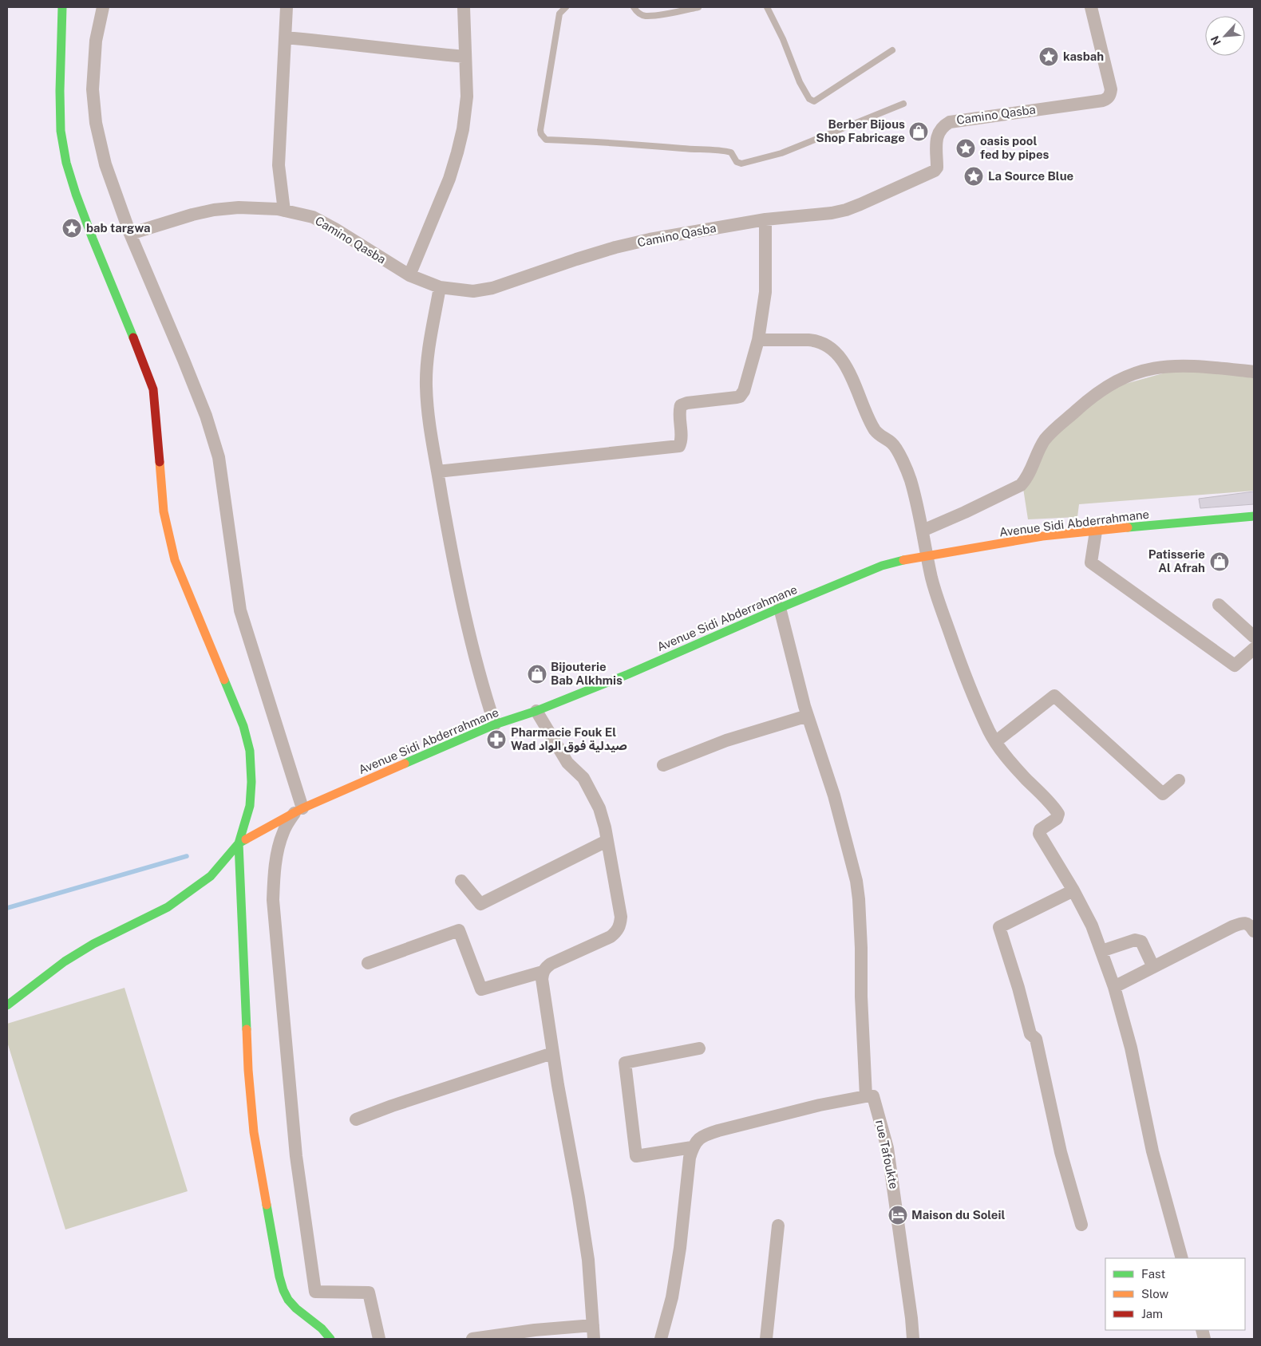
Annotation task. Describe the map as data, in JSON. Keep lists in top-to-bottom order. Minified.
{"streets":{"street":["Camino Qasba","Avenue Sidi Abderrahmane","rue Tafoukte"]},"places":{"place":["kasbah","oasis pool fed by pipes","La Source Blue","bab targwa"],"shop":["Berber Bijous Shop Fabricage","Patisserie Al Afrah","Bijouterie Bab Alkhmis"],"pharmacy":["Pharmacie Fouk El Wad صيدلية فوق الواد"],"hotel":["Maison du Soleil"]},"legend":["Fast","Slow","Jam"],"north":"bottom left"}
